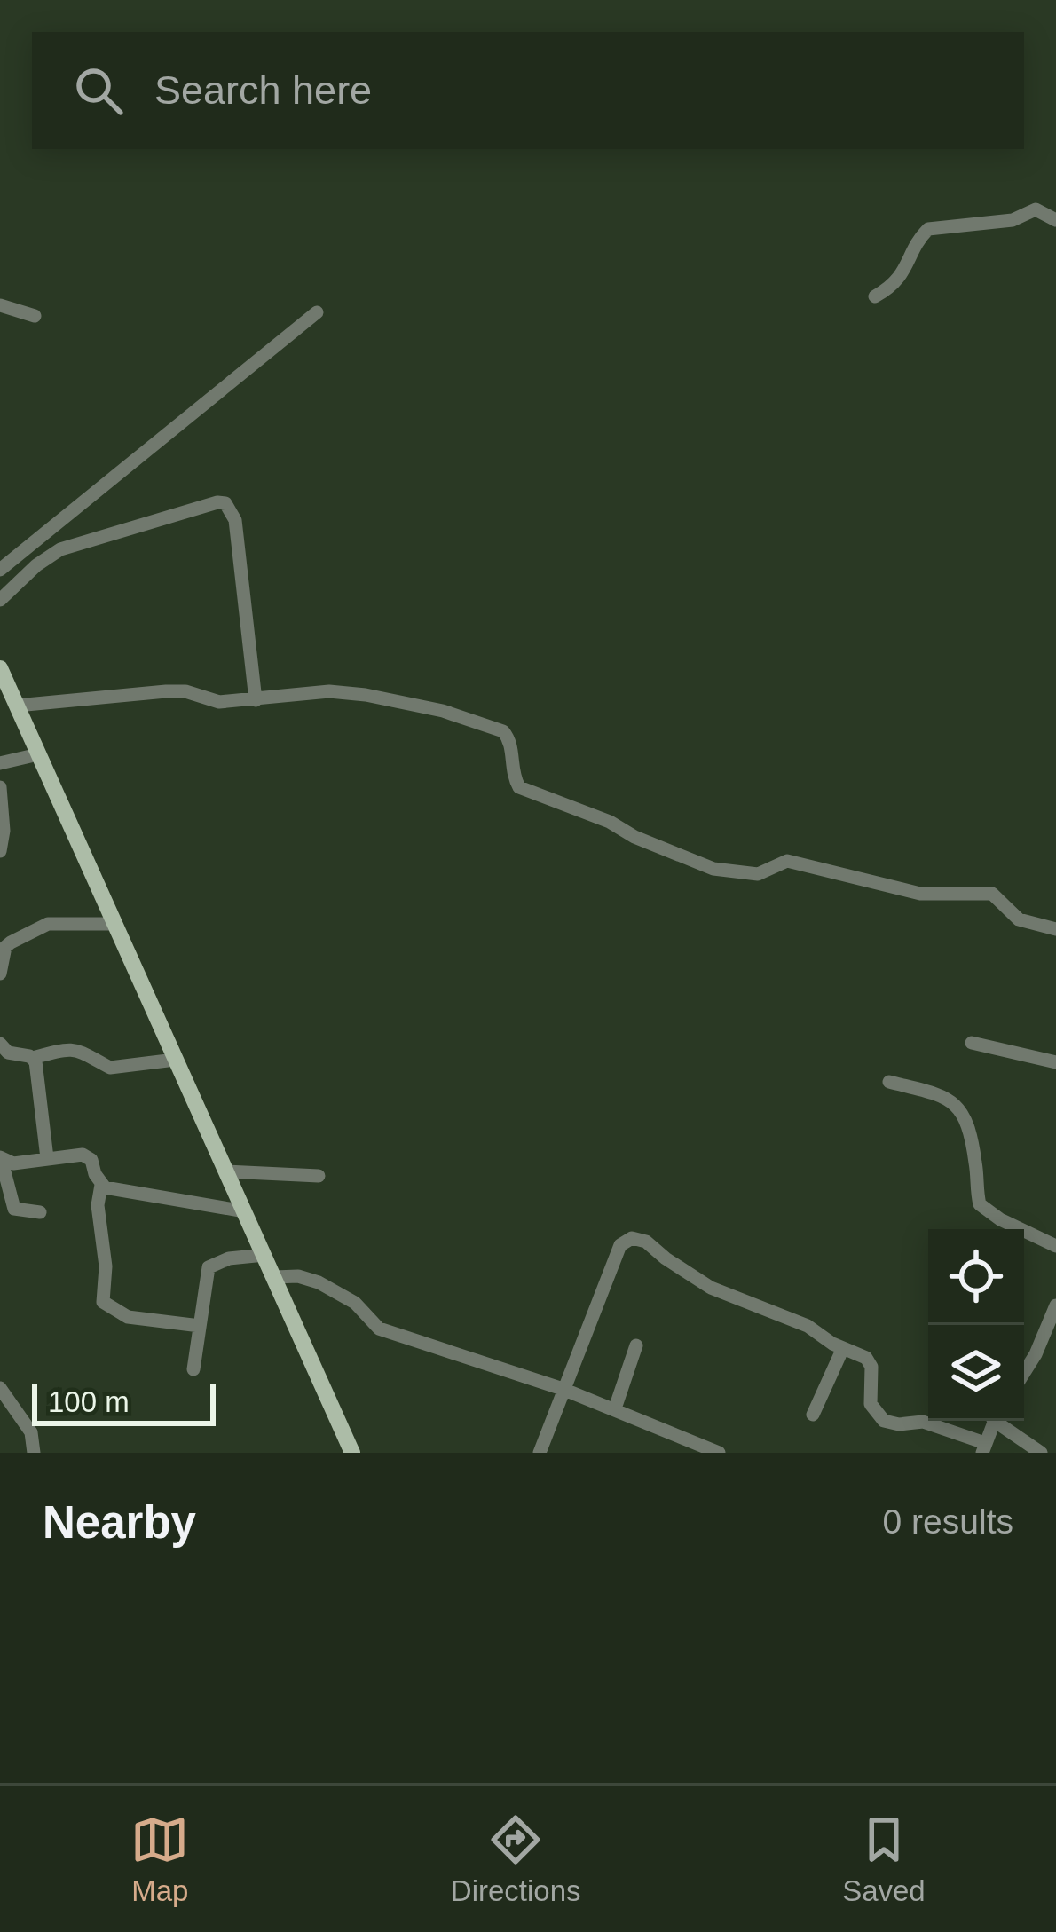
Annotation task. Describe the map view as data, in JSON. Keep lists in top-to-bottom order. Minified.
{"scale_bar":"100 m","page":{"search":"Search here","scale":"100 m","heading":["Nearby","0 results"],"nav":["Map","Directions","Saved"]}}
